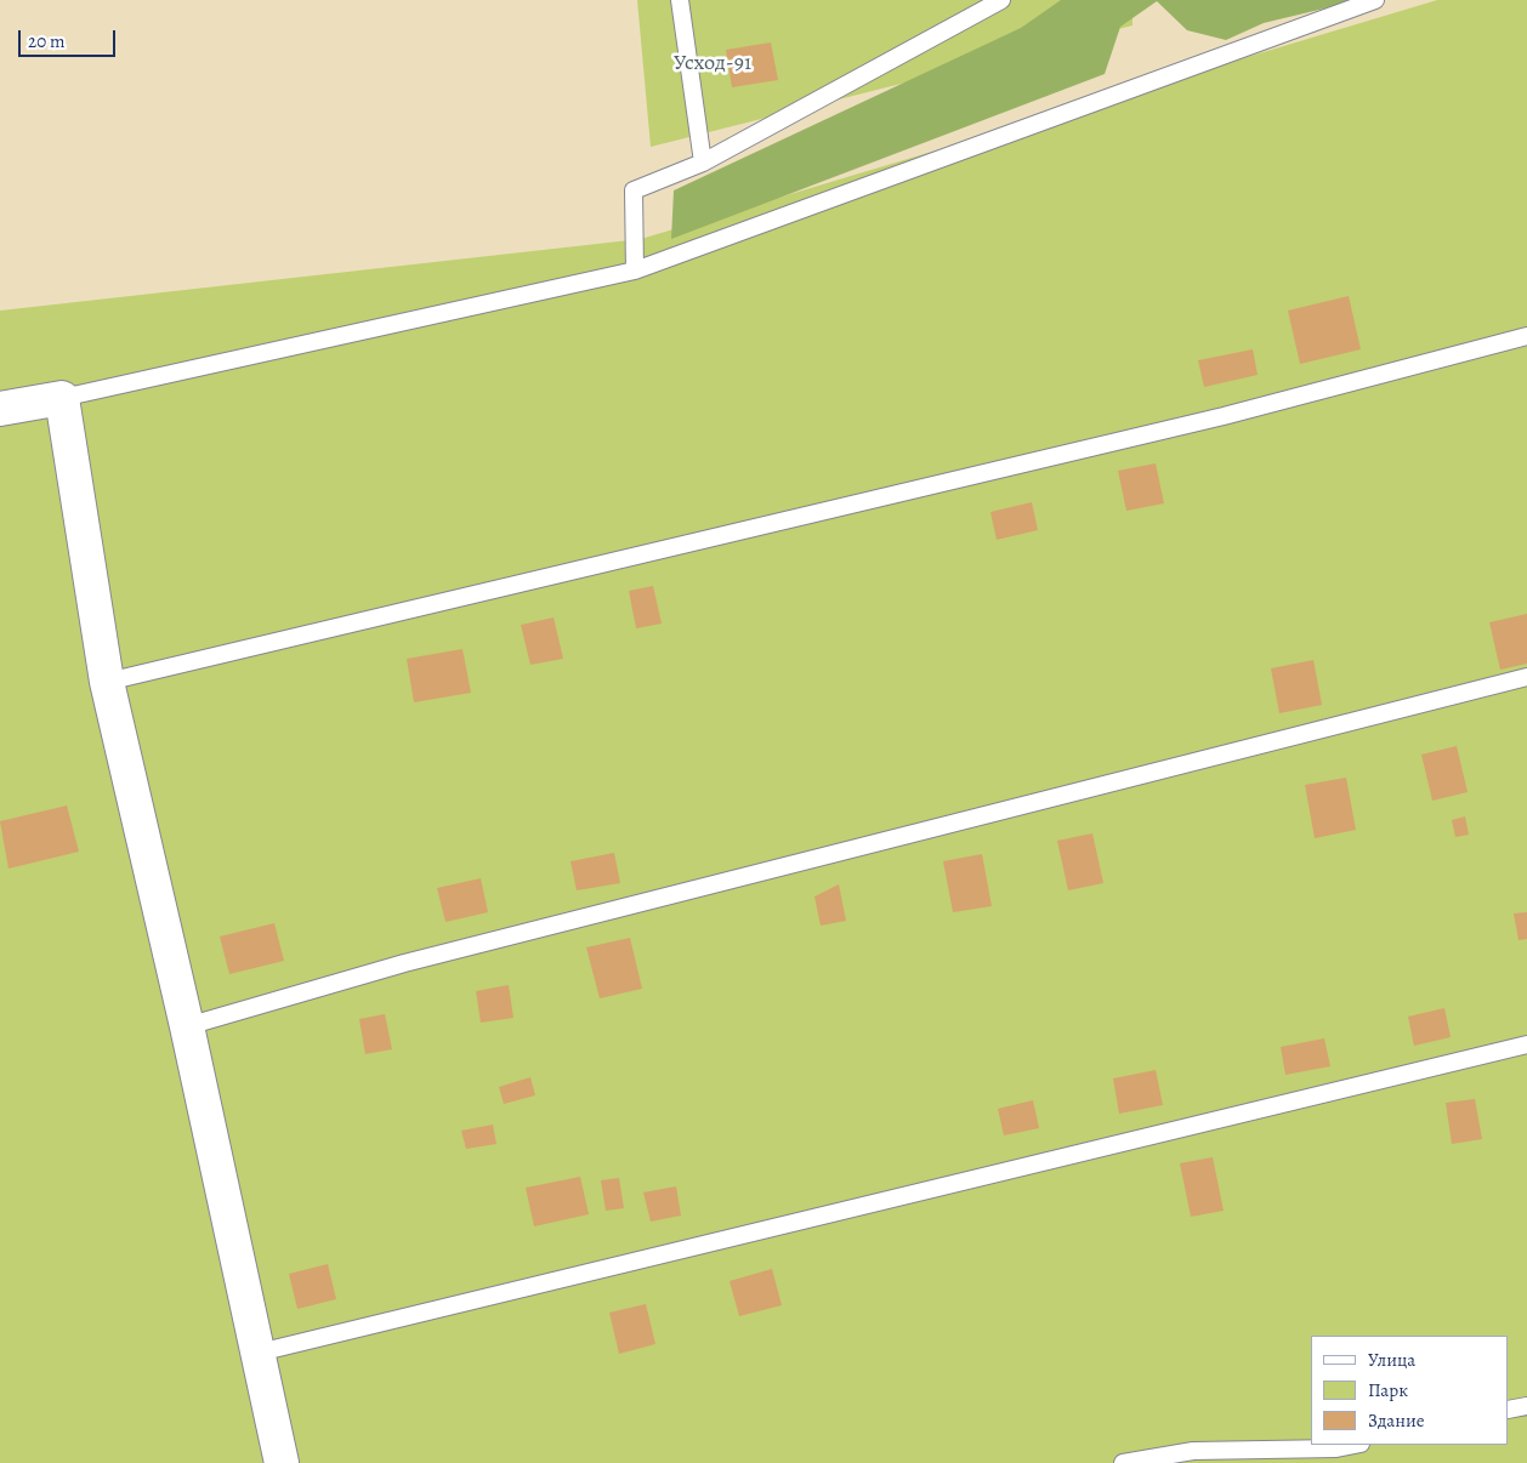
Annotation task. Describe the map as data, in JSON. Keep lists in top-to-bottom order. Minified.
{"parks":["Усход-91"],"legend":["Улица","Парк","Здание"],"scale_bar":"20 m"}
